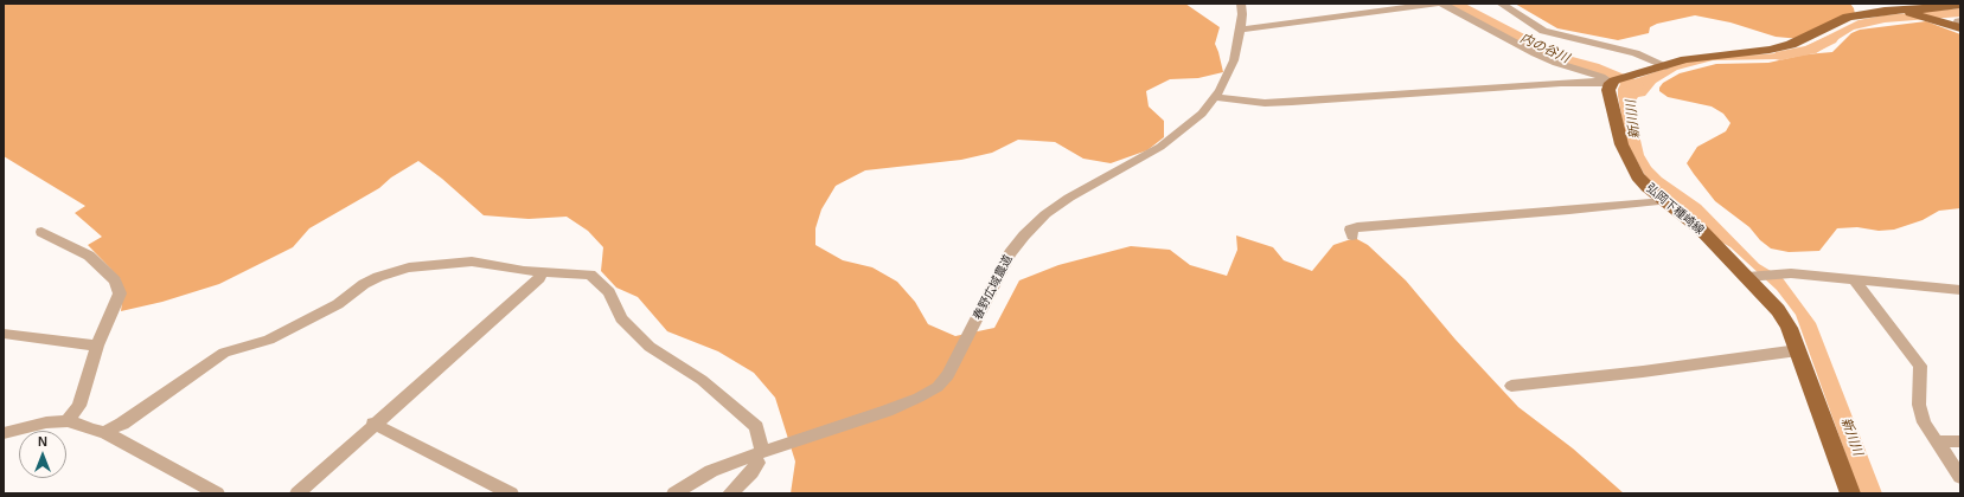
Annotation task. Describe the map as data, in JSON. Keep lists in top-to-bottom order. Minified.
{"streets":{"main road":["弘岡下種崎線"],"street":["春野広域農道"]},"water":["内の谷川","新川川"],"north":"top"}
